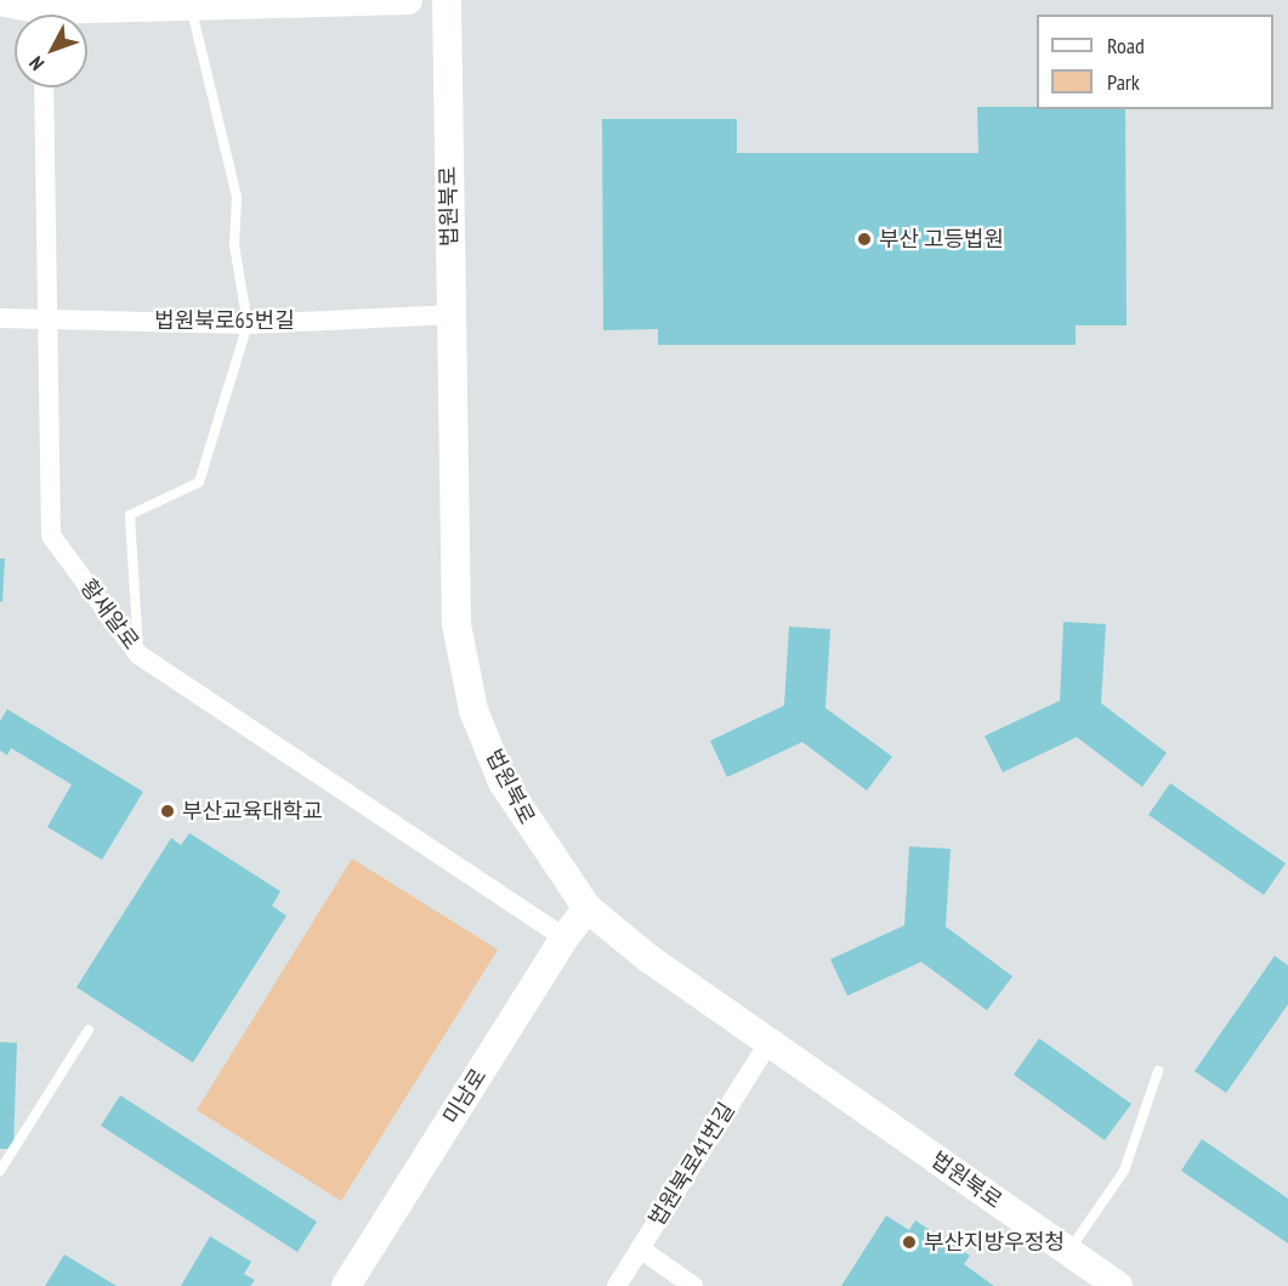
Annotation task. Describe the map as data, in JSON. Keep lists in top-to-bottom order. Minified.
{"streets":{"main road":["법원북로","미남로"],"street":["법원북로65번길","황새알로","법원북로41번길"]},"crossings":[["법원북로","법원북로65번길"],["법원북로","미남로"],["법원북로","법원북로41번길"],["법원북로65번길","황새알로"],["황새알로","미남로"]],"places":["부산 고등법원","부산교육대학교","부산지방우정청"],"legend":["Road","Park"],"north":"bottom left"}
